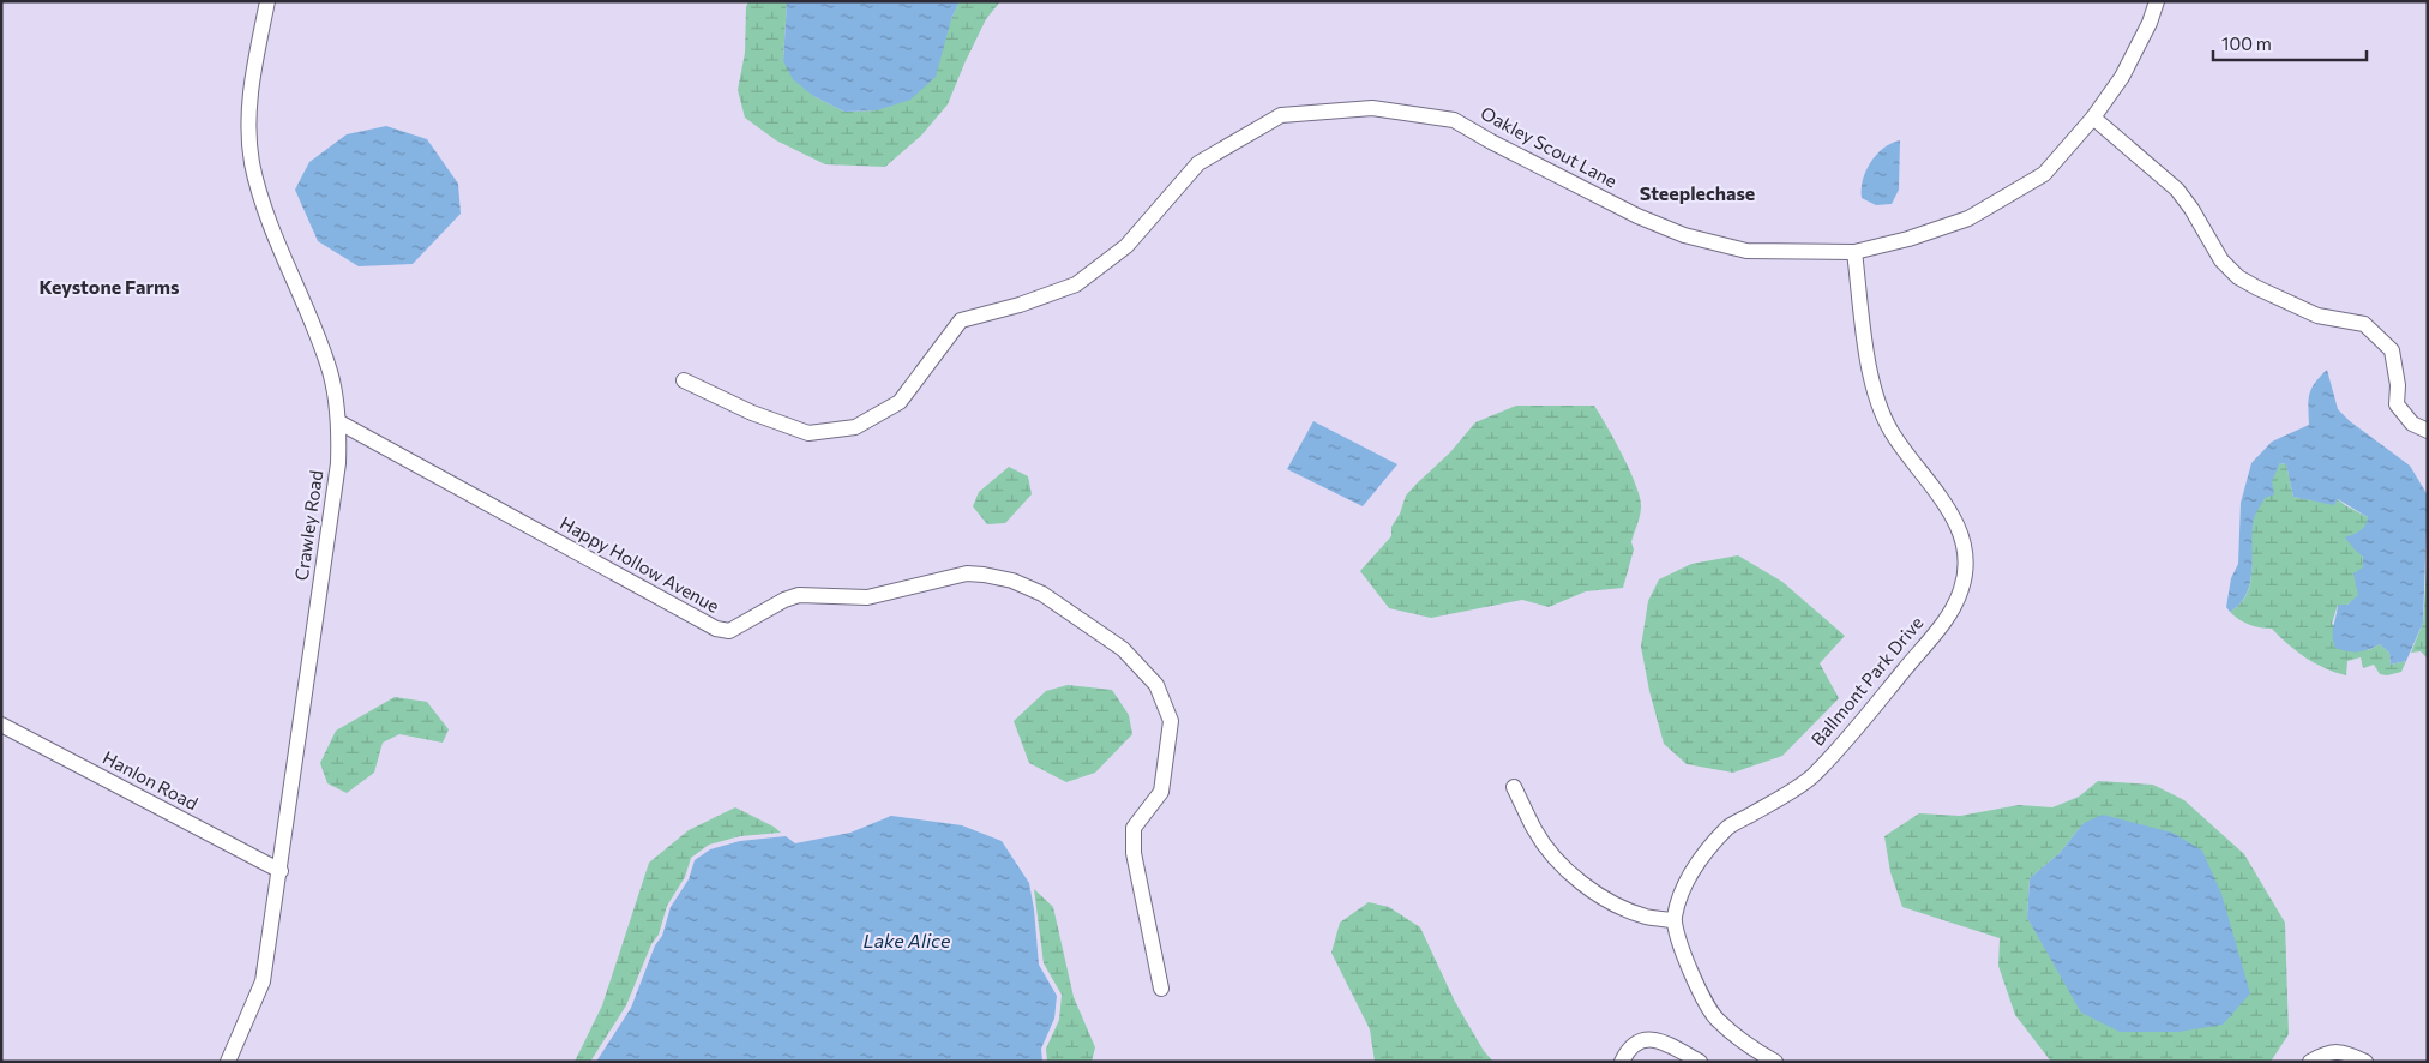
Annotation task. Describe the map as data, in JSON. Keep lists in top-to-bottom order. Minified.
{"streets":{"street":["Oakley Scout Lane","Crawley Road","Happy Hollow Avenue","Ballmont Park Drive","Hanlon Road"]},"crossings":[["Oakley Scout Lane","Ballmont Park Drive"],["Crawley Road","Happy Hollow Avenue"],["Crawley Road","Hanlon Road"]],"districts":["Steeplechase","Keystone Farms"],"water":["Lake Alice"],"scale_bar":"100 m"}
